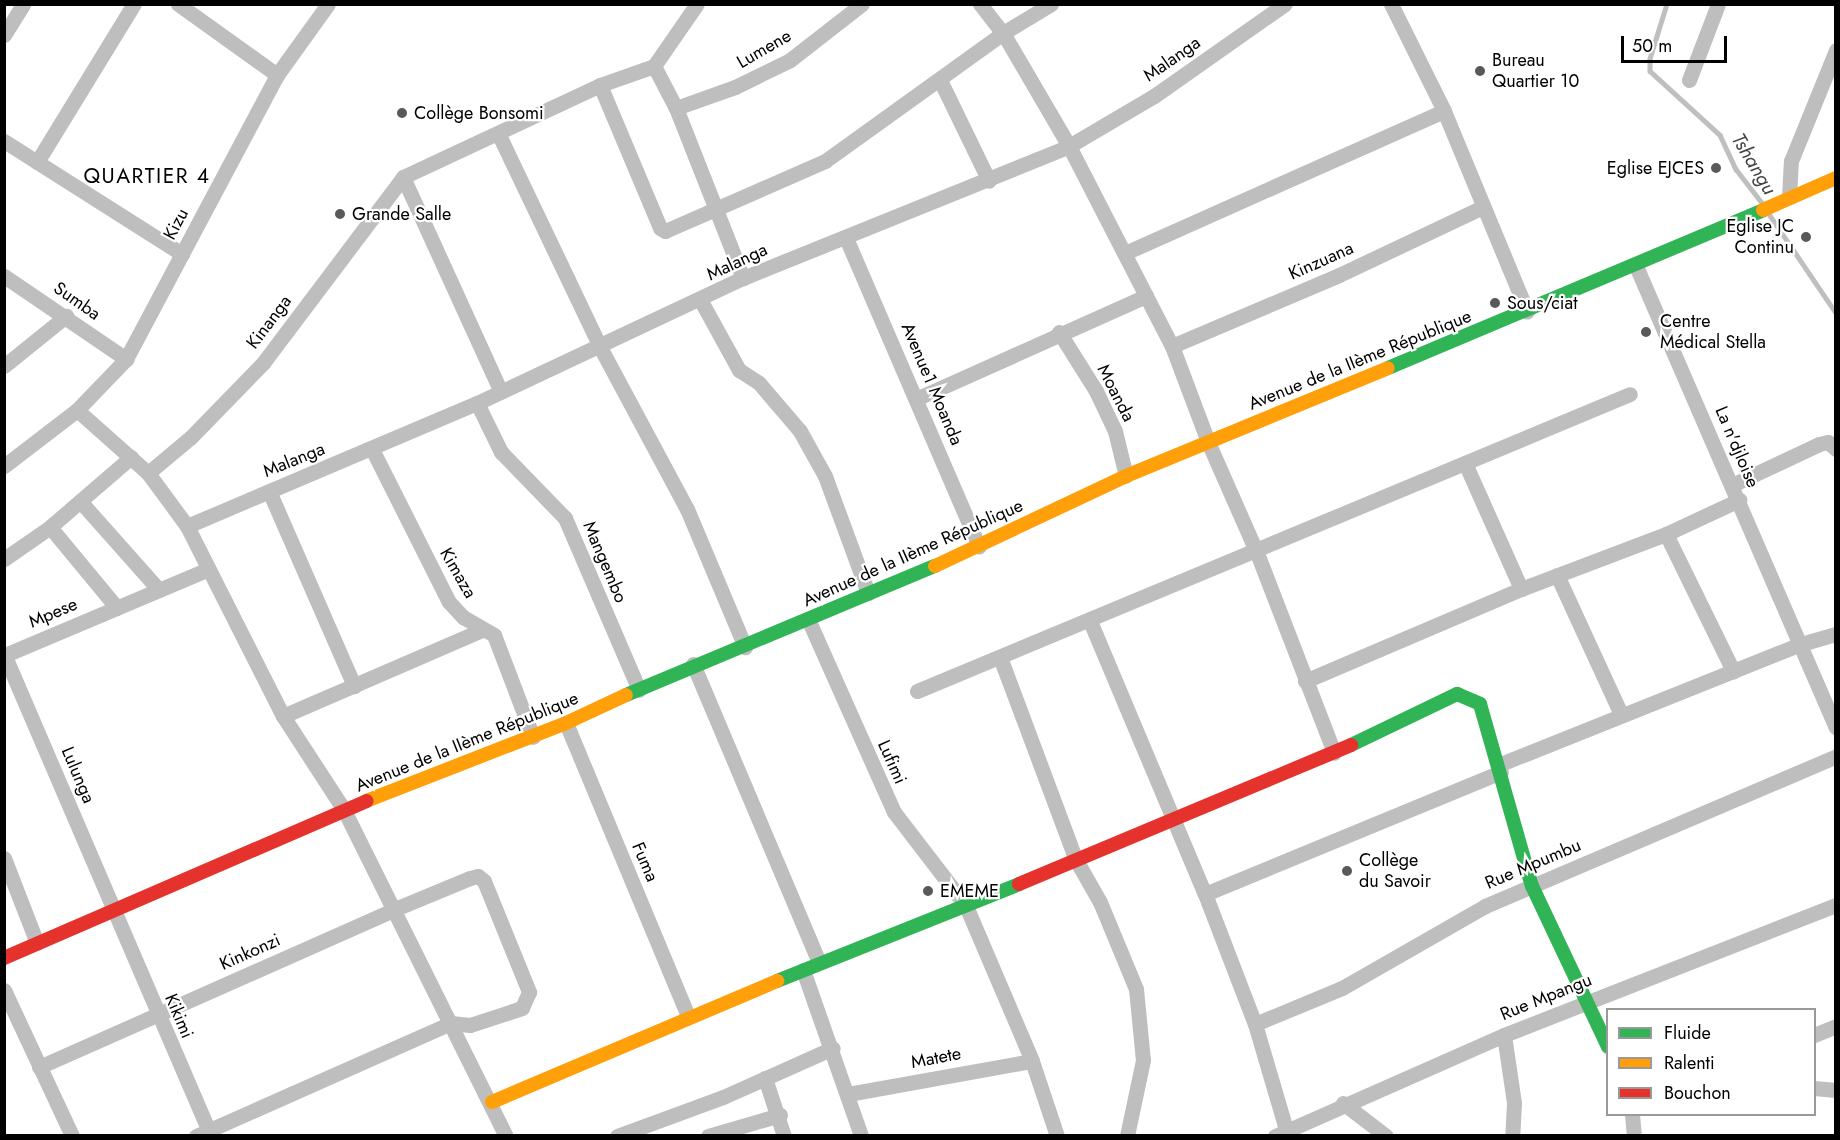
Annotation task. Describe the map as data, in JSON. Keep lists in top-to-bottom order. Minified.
{"streets":{"street":["Lumene","Malanga","Kizu","Kinzuana","Sumba","Kinanga","Avenue de la IIème République","Avenue1 Moanda","Moanda","La n'djloise","Mangembo","Kimaza","Mpese","Lufimi","Lulunga","Fuma","Rue Mpumbu","Kinkonzi","Rue Mpangu","Kikimi","Matete"]},"crossings":[["Malanga","Avenue1 Moanda"],["Malanga","Mangembo"],["Malanga","Kimaza"],["Kizu","Sumba"],["Avenue de la IIème République","Avenue1 Moanda"],["Avenue de la IIème République","Moanda"],["Avenue de la IIème République","La n'djloise"],["Avenue de la IIème République","Mangembo"],["Avenue de la IIème République","Kimaza"],["Avenue de la IIème République","Lufimi"],["Avenue de la IIème République","Lulunga"],["Avenue de la IIème République","Fuma"],["Avenue de la IIème République","Kikimi"],["Mpese","Lulunga"],["Lufimi","Matete"],["Lulunga","Kikimi"],["Kinkonzi","Kikimi"]],"districts":["QUARTIER 4"],"water":["Tshangu"],"places":["Bureau Quartier 10","Collège Bonsomi","Eglise EJCES","Grande Salle","Eglise JC Continu","Sous/ciat","Centre Médical Stella","Collège du Savoir","EMEME"],"legend":["Fluide","Ralenti","Bouchon"],"scale_bar":"50 m"}
